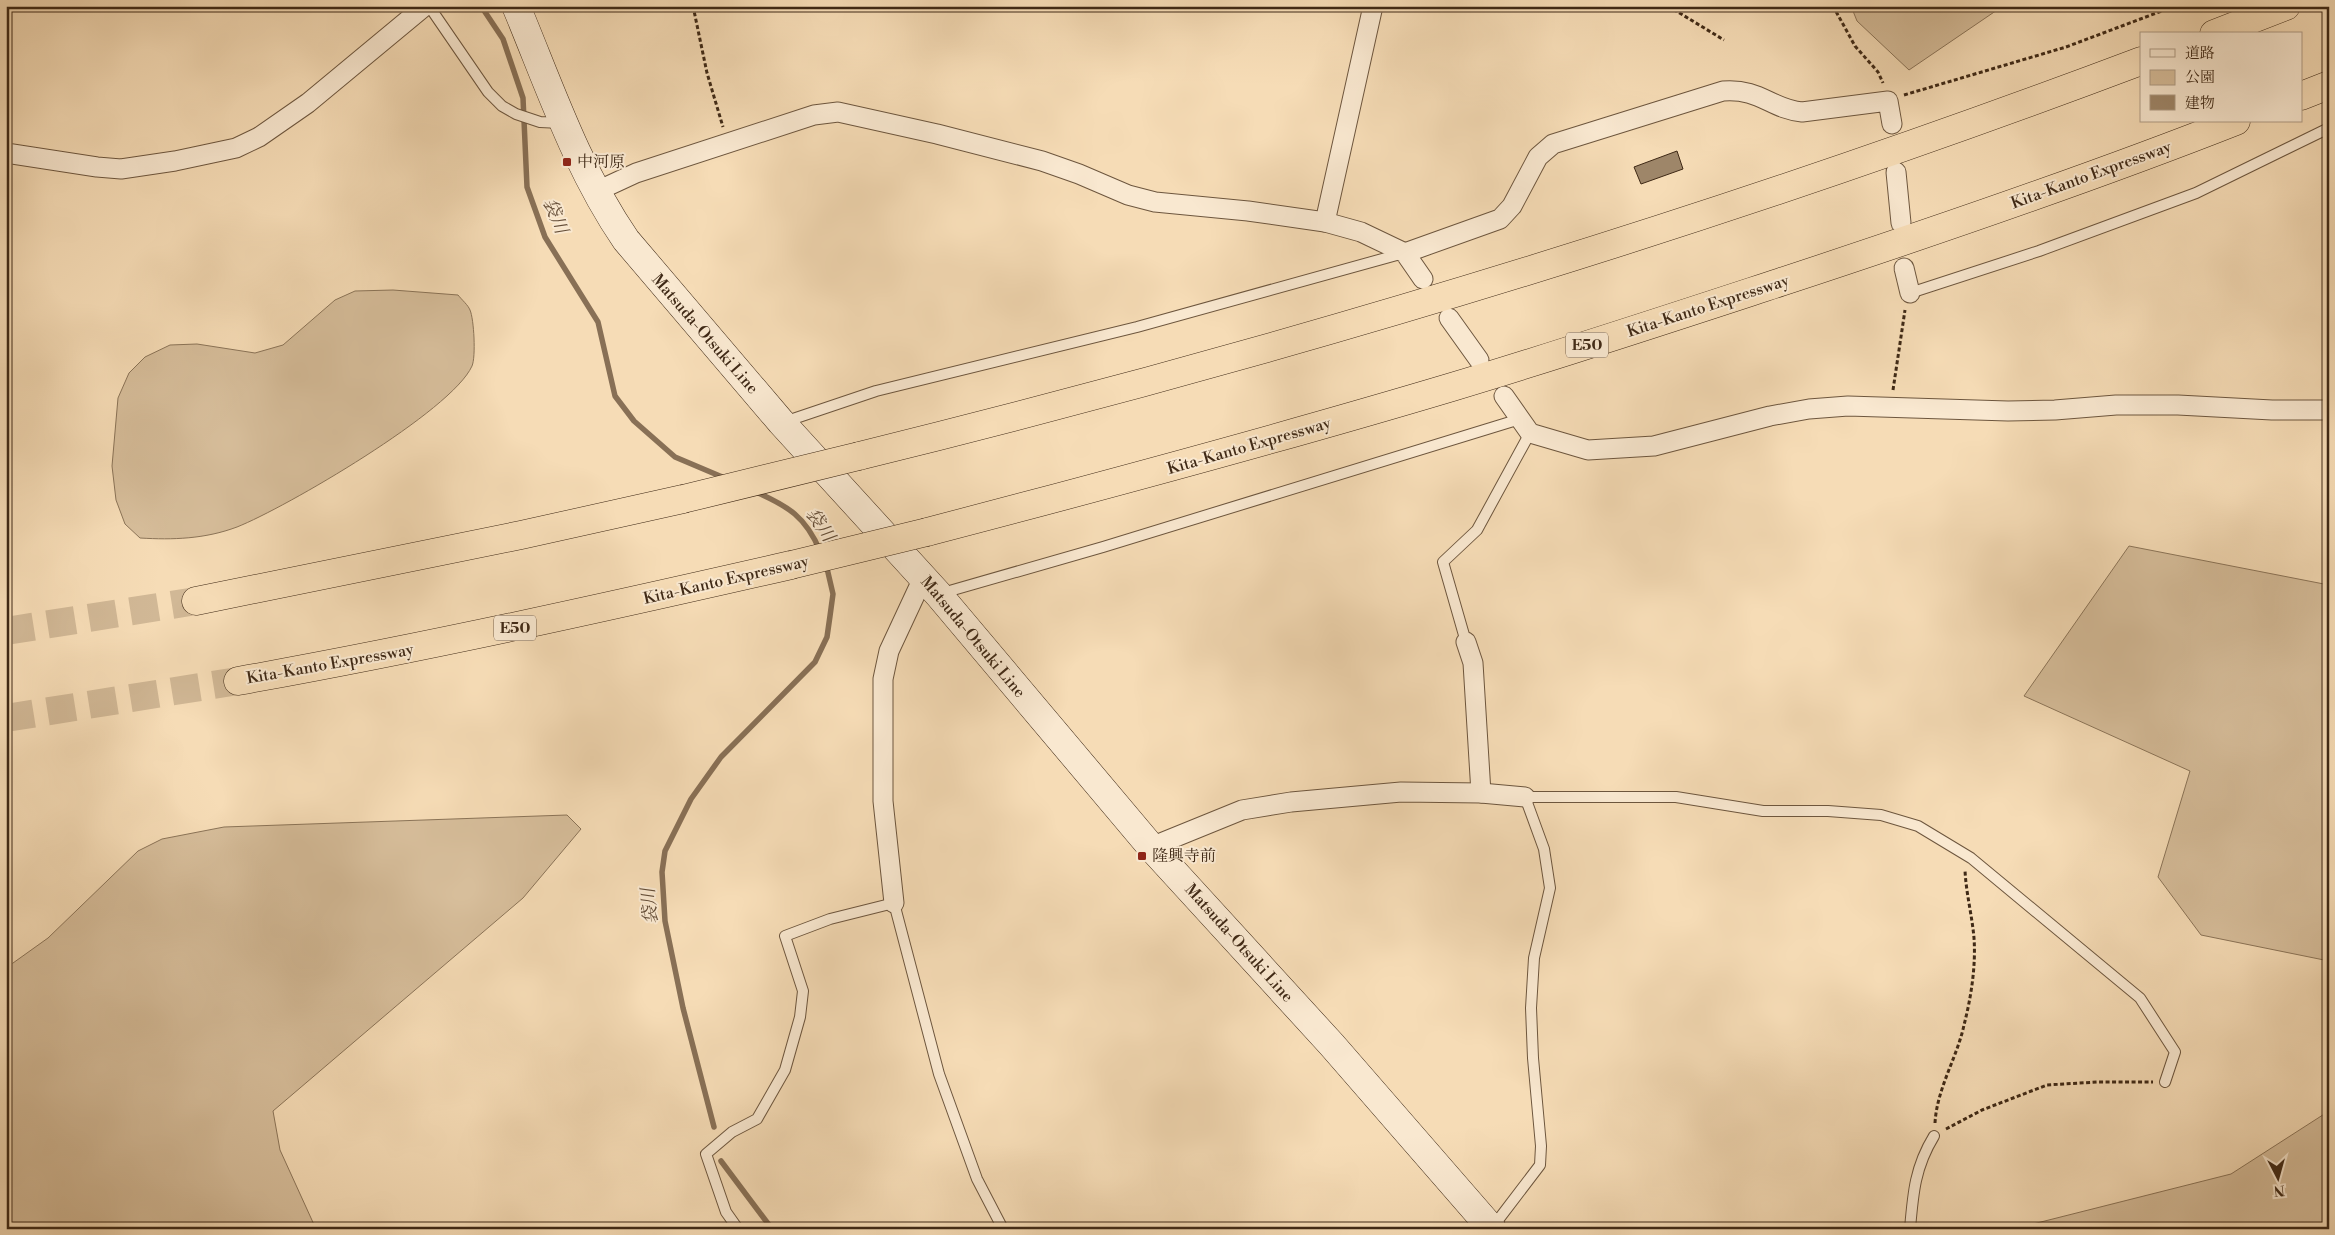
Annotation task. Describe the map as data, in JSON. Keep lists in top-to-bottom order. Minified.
{"streets":{"highway":["Kita-Kanto Expressway","E50"],"main road":["Matsuda-Otsuki Line"]},"water":["袋川"],"places":{"transit":["中河原","隆興寺前"]},"legend":["道路","公園","建物"],"north":"bottom"}
